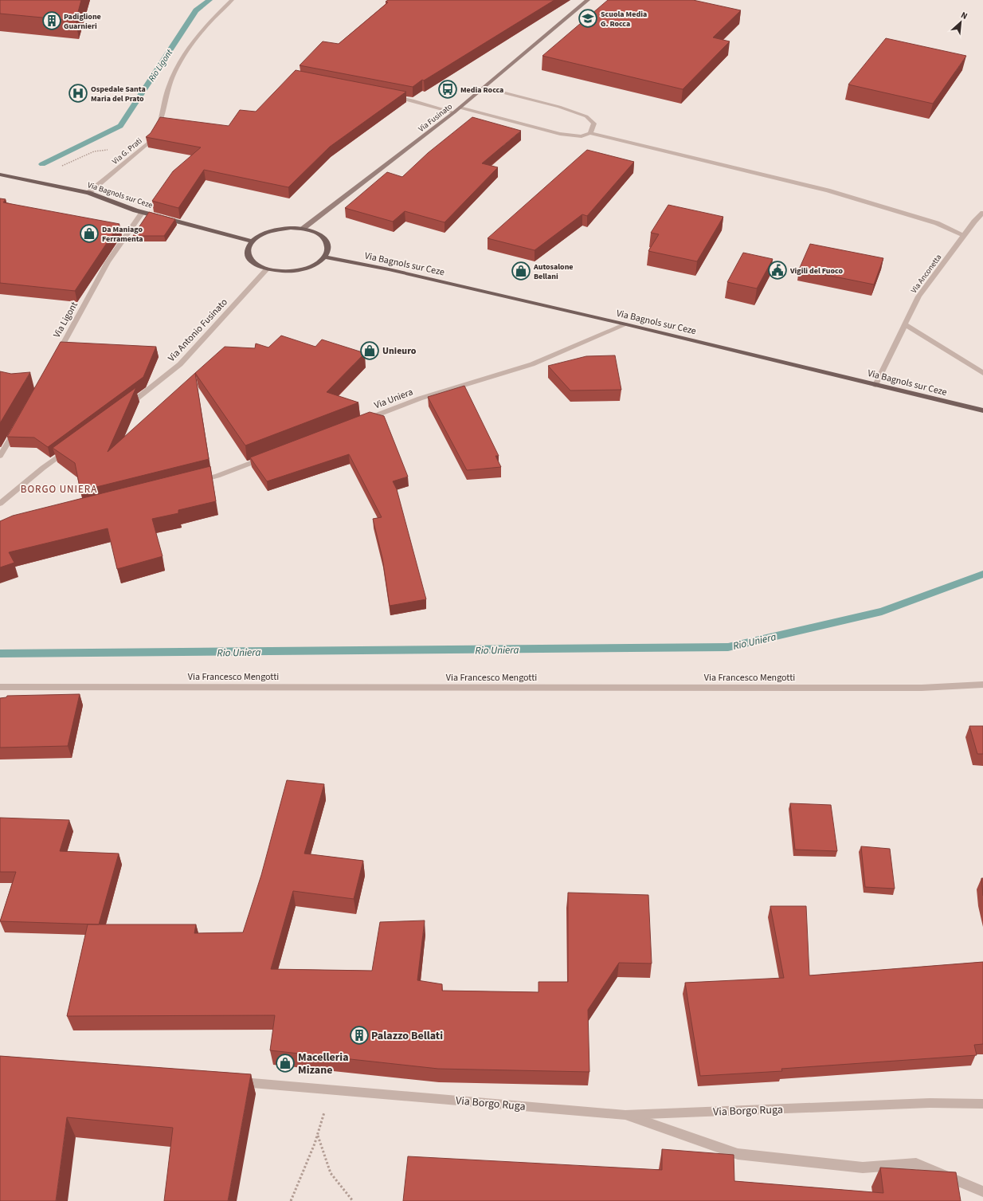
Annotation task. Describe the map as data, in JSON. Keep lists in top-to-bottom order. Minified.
{"streets":{"main road":["Via Fusinato","Via Bagnols sur Ceze"],"street":["Via G. Prati","Via Anconetta","Via Ligont","Via Antonio Fusinato","Via Uniera","Via Francesco Mengotti","Via Borgo Ruga"]},"crossings":[["Via G. Prati","Via Bagnols sur Ceze"],["Via Bagnols sur Ceze","Via Anconetta"],["Via Bagnols sur Ceze","Via Ligont"],["Via Bagnols sur Ceze","Via Uniera"]],"districts":["BORGO UNIERA"],"water":["Rio Ligont","Rio Uniera"],"places":{"school or university":["Scuola Media G. Rocca"],"building":["Padiglione Guarnieri","Palazzo Bellati"],"bus stop":["Media Rocca"],"hospital":["Ospedale Santa Maria del Prato"],"shop":["Da Maniago Ferramenta","Autosalone Bellani","Unieuro","Macelleria Mizane"],"public building":["Vigili del Fuoco"]},"north":"top right"}
